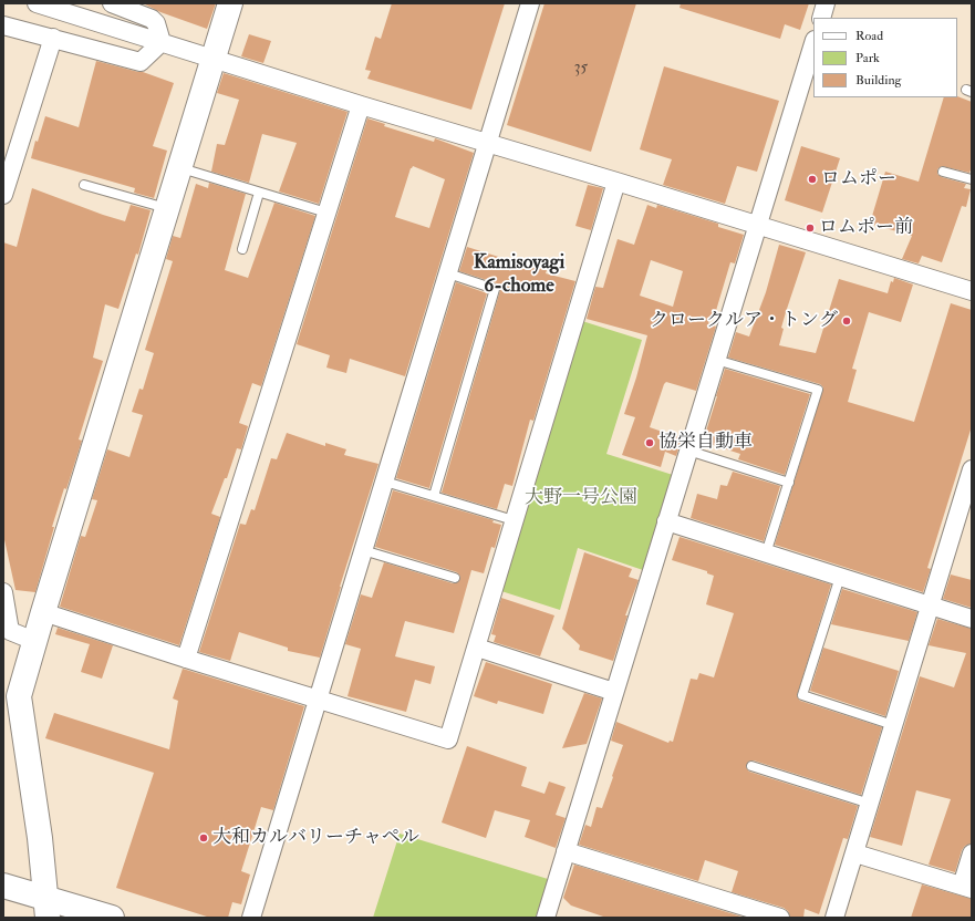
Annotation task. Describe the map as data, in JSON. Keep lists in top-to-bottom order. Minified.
{"districts":["Kamisoyagi 6-chome"],"parks":["大野一号公園"],"places":["ロムポー","ロムポー前","クロークルア・トング","協栄自動車","大和カルバリーチャペル"],"house_numbers":["35"],"legend":["Road","Park","Building"]}
